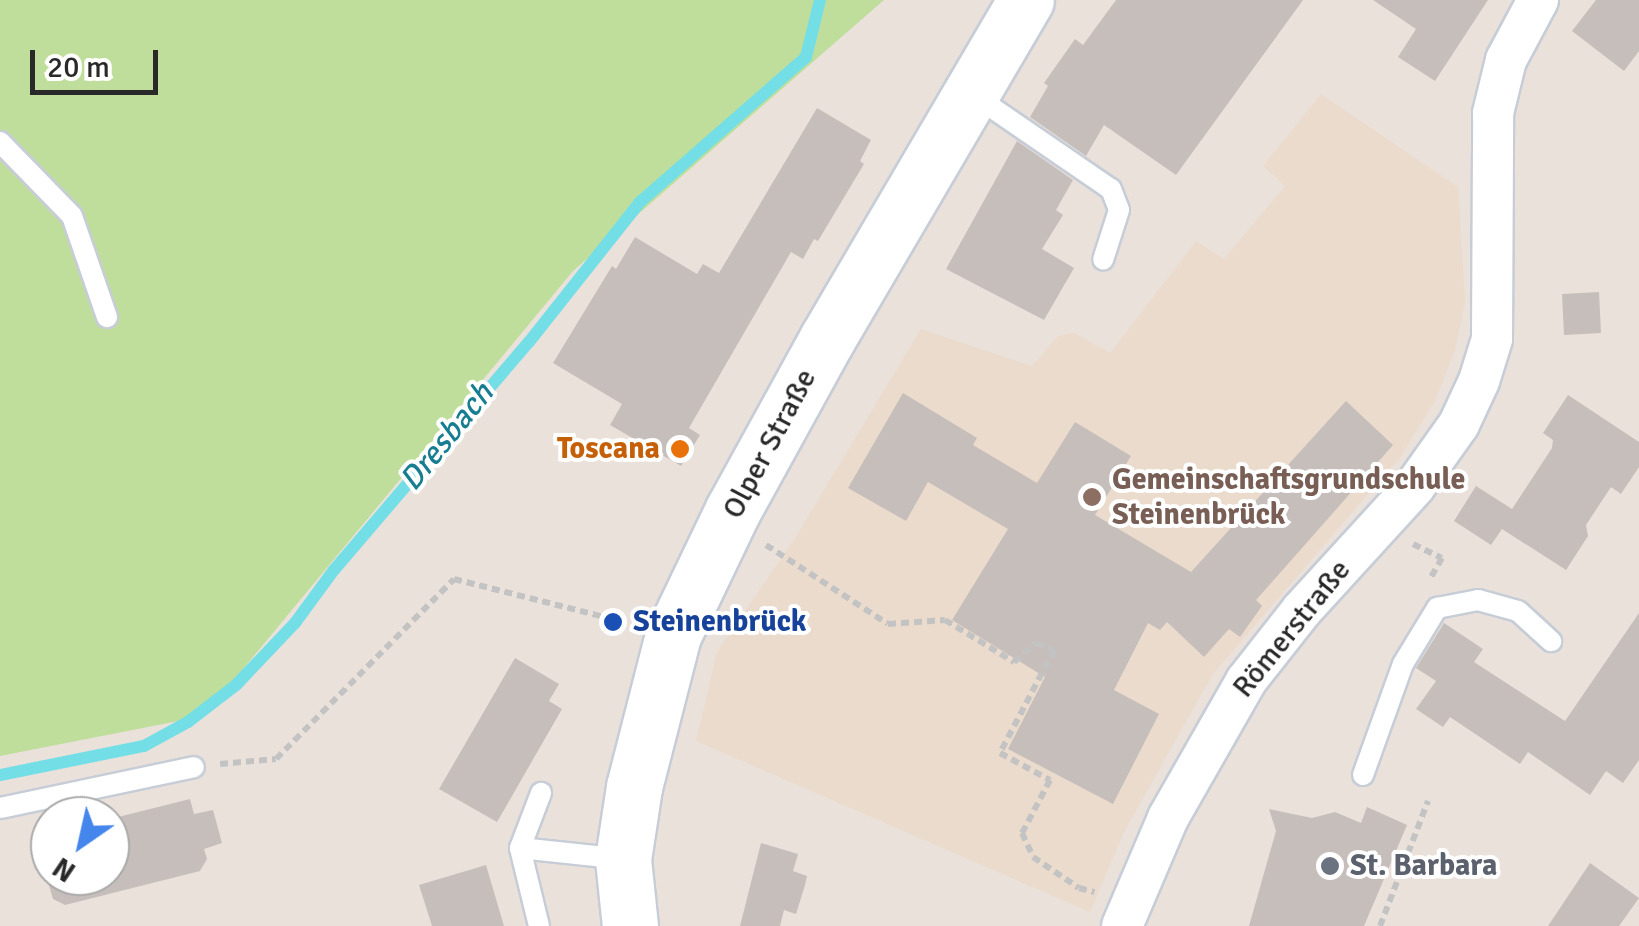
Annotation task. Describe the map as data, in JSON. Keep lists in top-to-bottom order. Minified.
{"streets":{"main road":["Olper Straße"],"street":["Römerstraße"]},"water":["Dresbach"],"places":["Toscana","Gemeinschaftsgrundschule Steinenbrück","Steinenbrück","St. Barbara"],"scale_bar":"20 m","north":"bottom left"}
